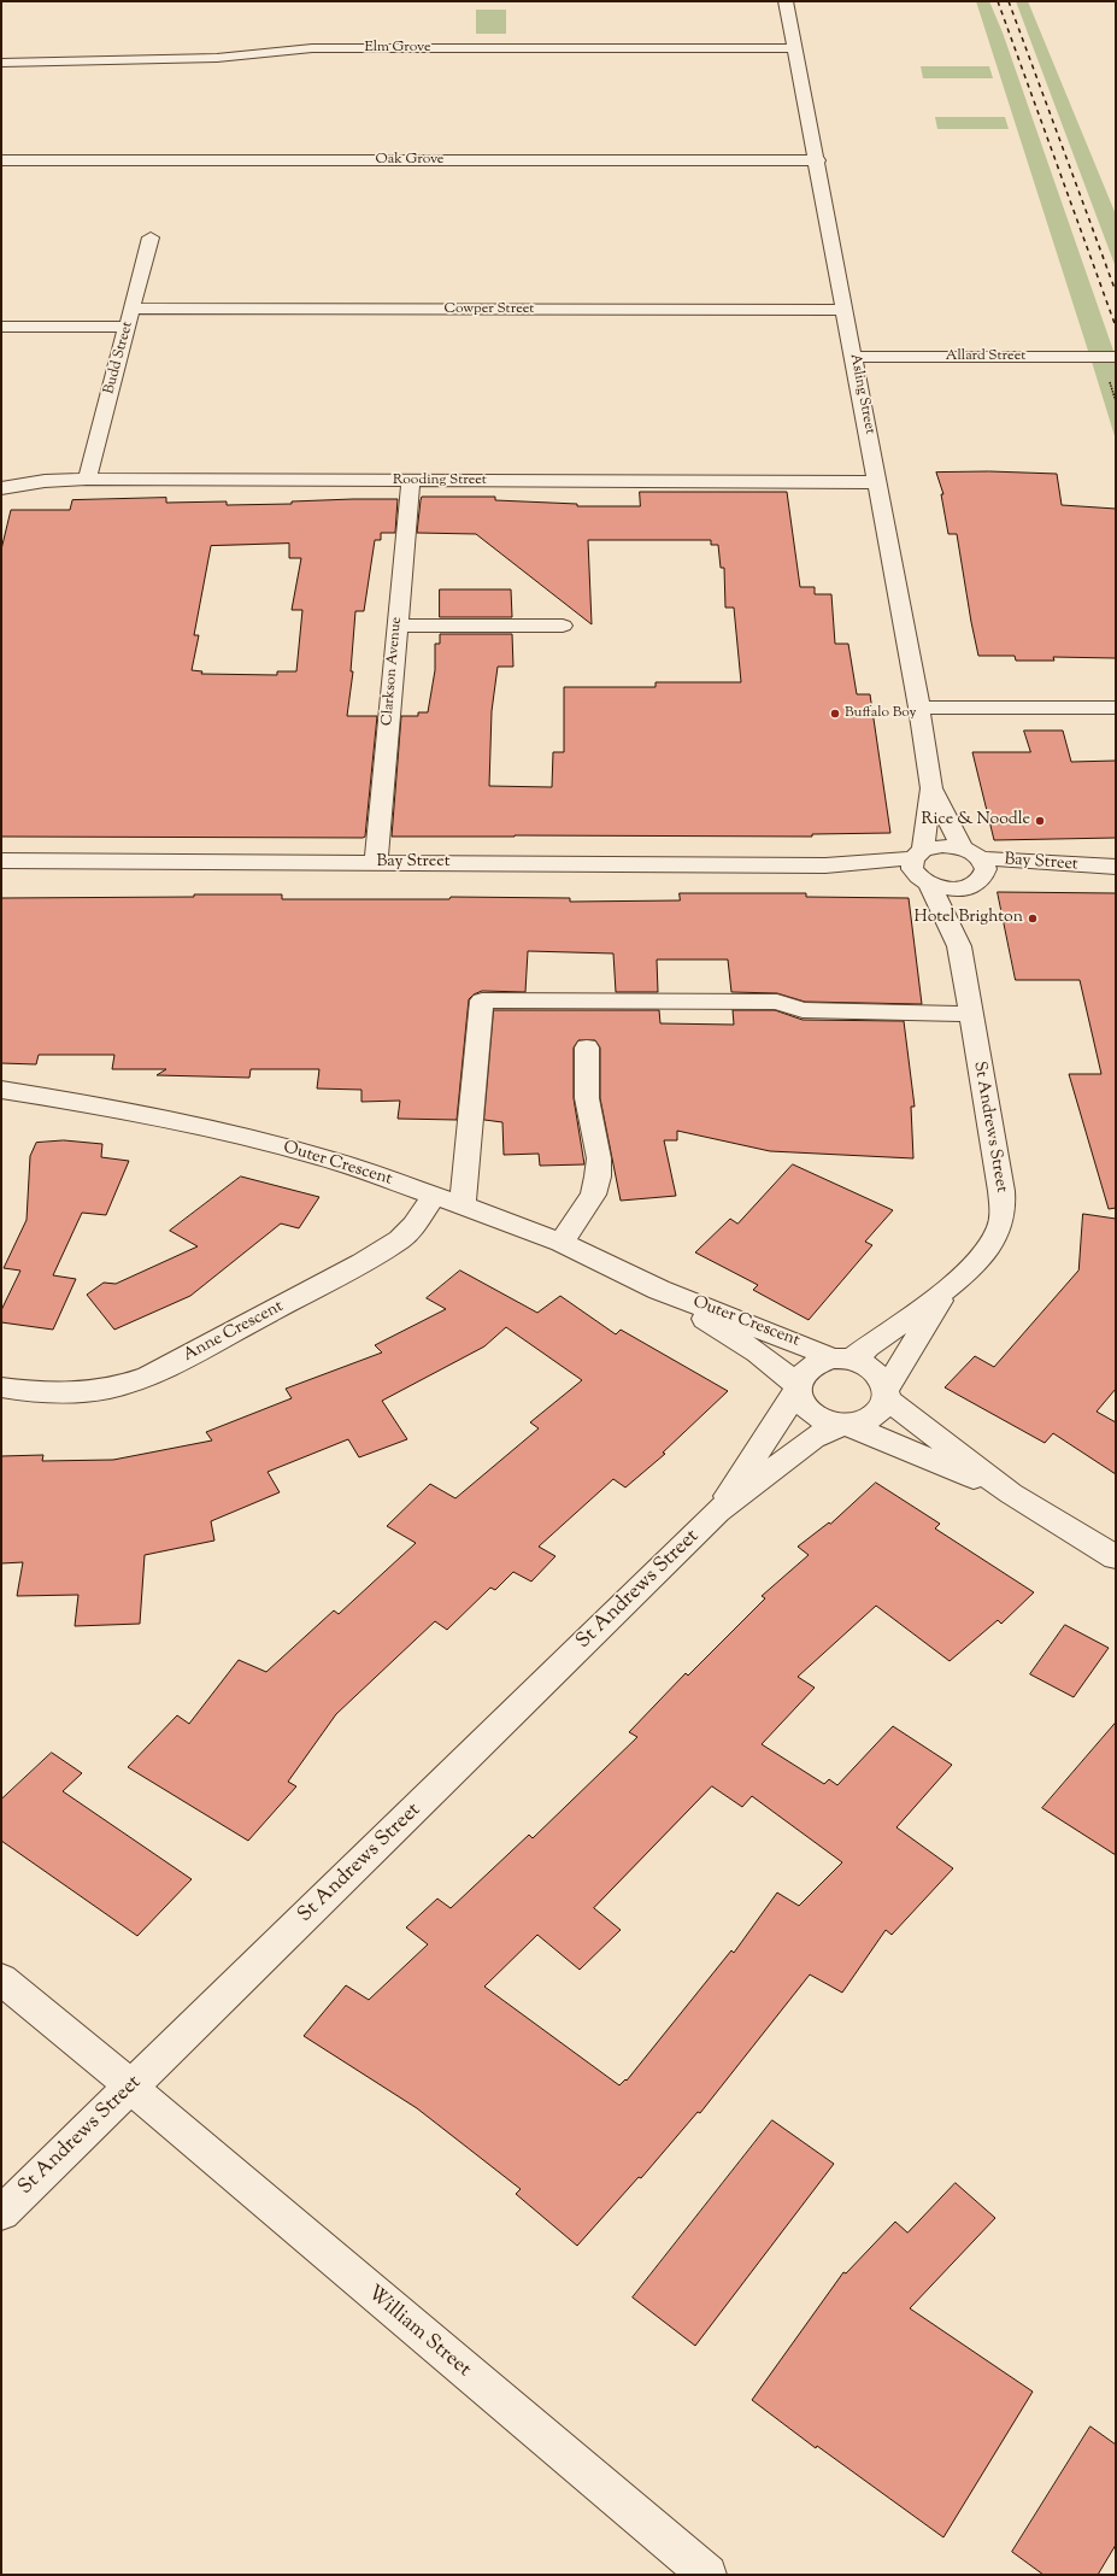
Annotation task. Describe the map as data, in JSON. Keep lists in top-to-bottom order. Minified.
{"streets":{"street":["Elm Grove","Oak Grove","Cowper Street","Allard Street","Budd Street","Asling Street","Rooding Street","Clarkson Avenue","Bay Street","St Andrews Street","Outer Crescent","Anne Crescent","William Street"]},"crossings":[["Elm Grove","Asling Street"],["Oak Grove","Asling Street"],["Cowper Street","Budd Street"],["Cowper Street","Asling Street"],["Allard Street","Asling Street"],["Budd Street","Rooding Street"],["Asling Street","Rooding Street"],["Asling Street","Bay Street"],["Asling Street","St Andrews Street"],["Rooding Street","Clarkson Avenue"],["Clarkson Avenue","Bay Street"],["Bay Street","St Andrews Street"],["St Andrews Street","Outer Crescent"],["St Andrews Street","William Street"],["Outer Crescent","Anne Crescent"]],"places":["Buffalo Boy","Rice & Noodle","Hotel Brighton"]}
